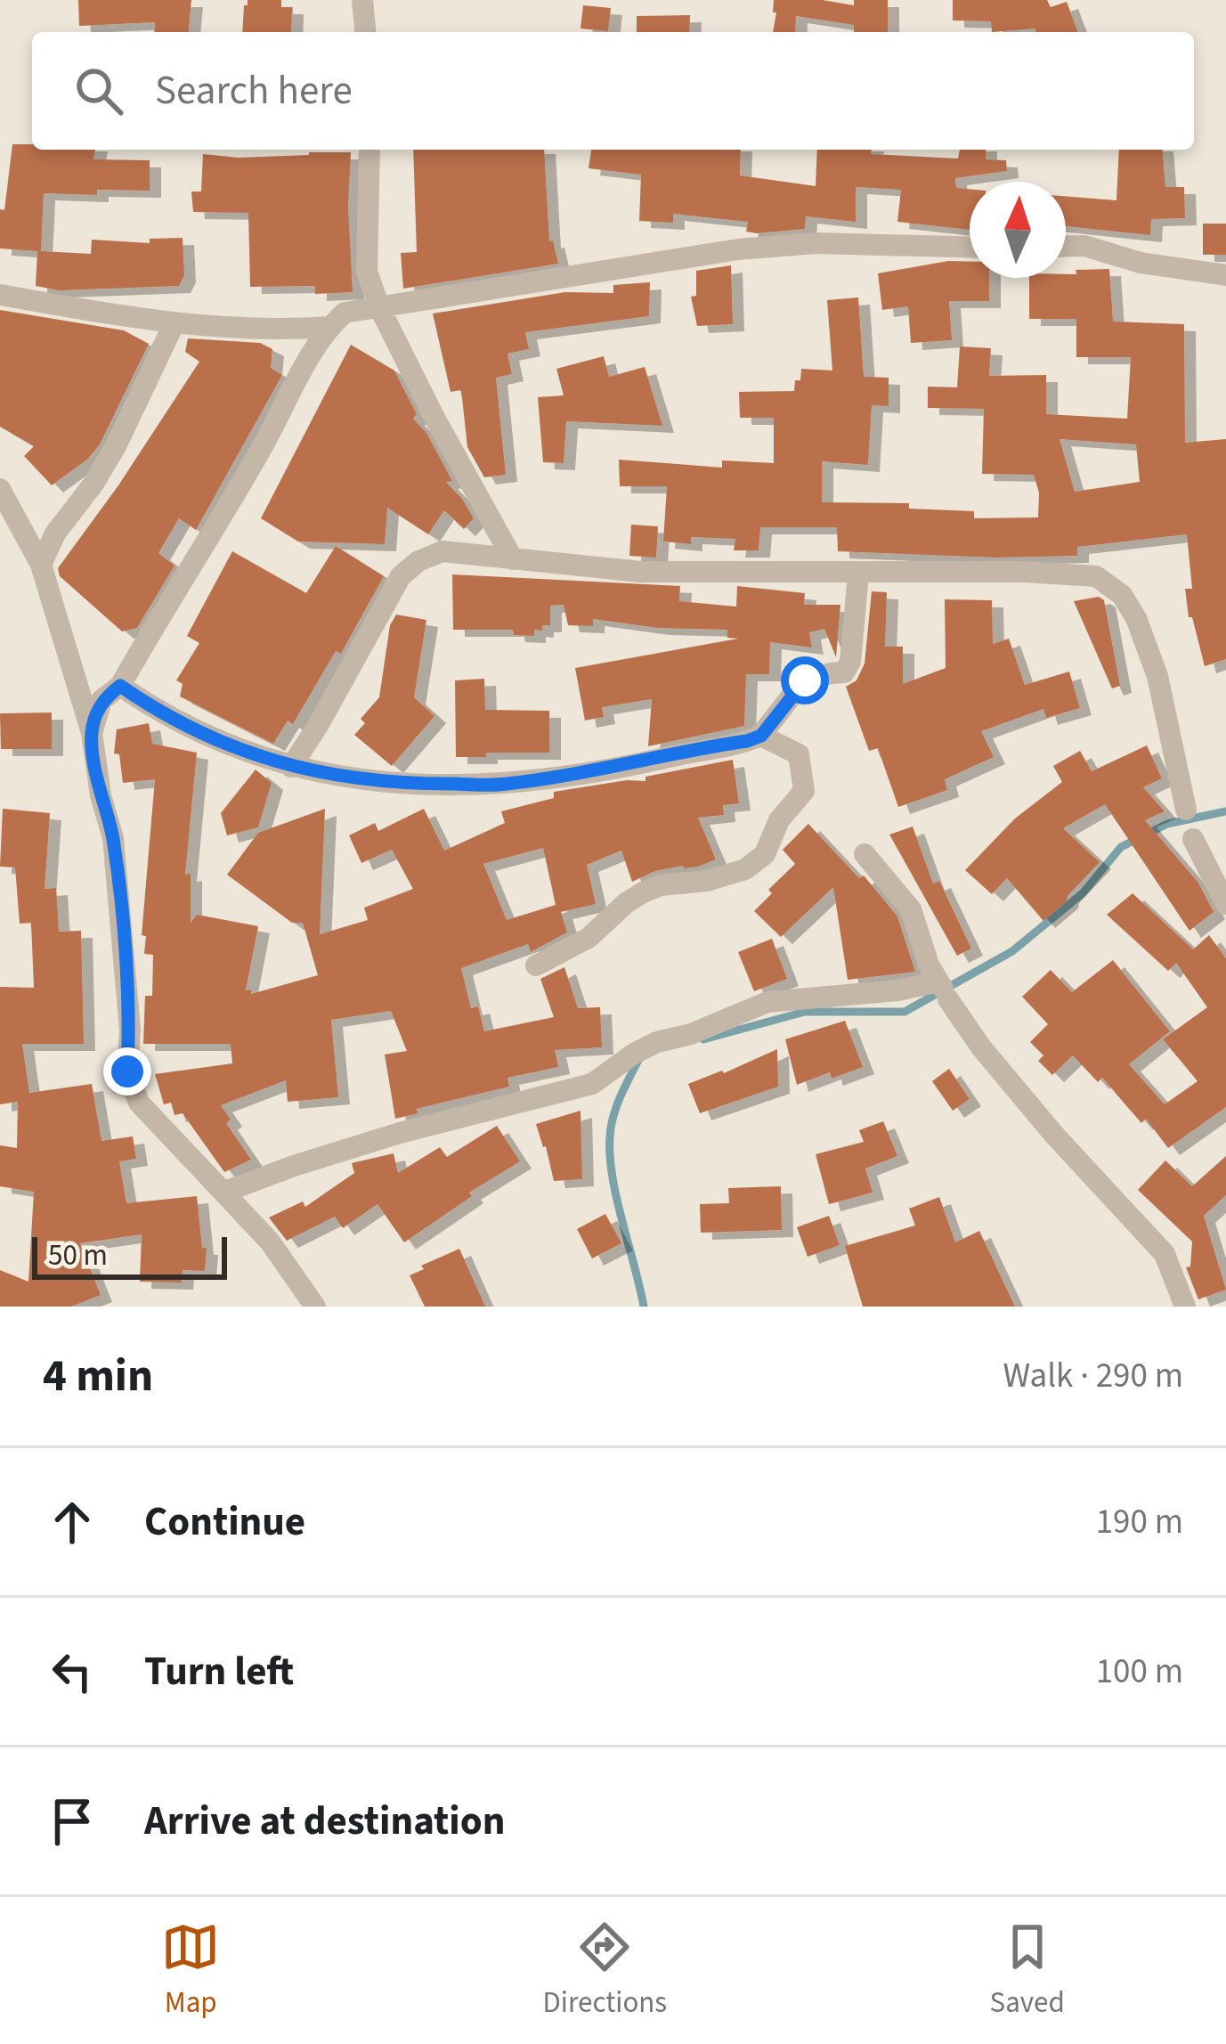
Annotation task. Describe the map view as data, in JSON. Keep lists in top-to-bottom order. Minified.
{"scale_bar":"50 m","north":"top","page":{"search":"Search here","scale":"50 m","heading":["4 min","Walk · 290 m"],"list":[["Continue","190 m"],["Turn left","100 m"],"Arrive at destination"],"nav":["Map","Directions","Saved"]}}
